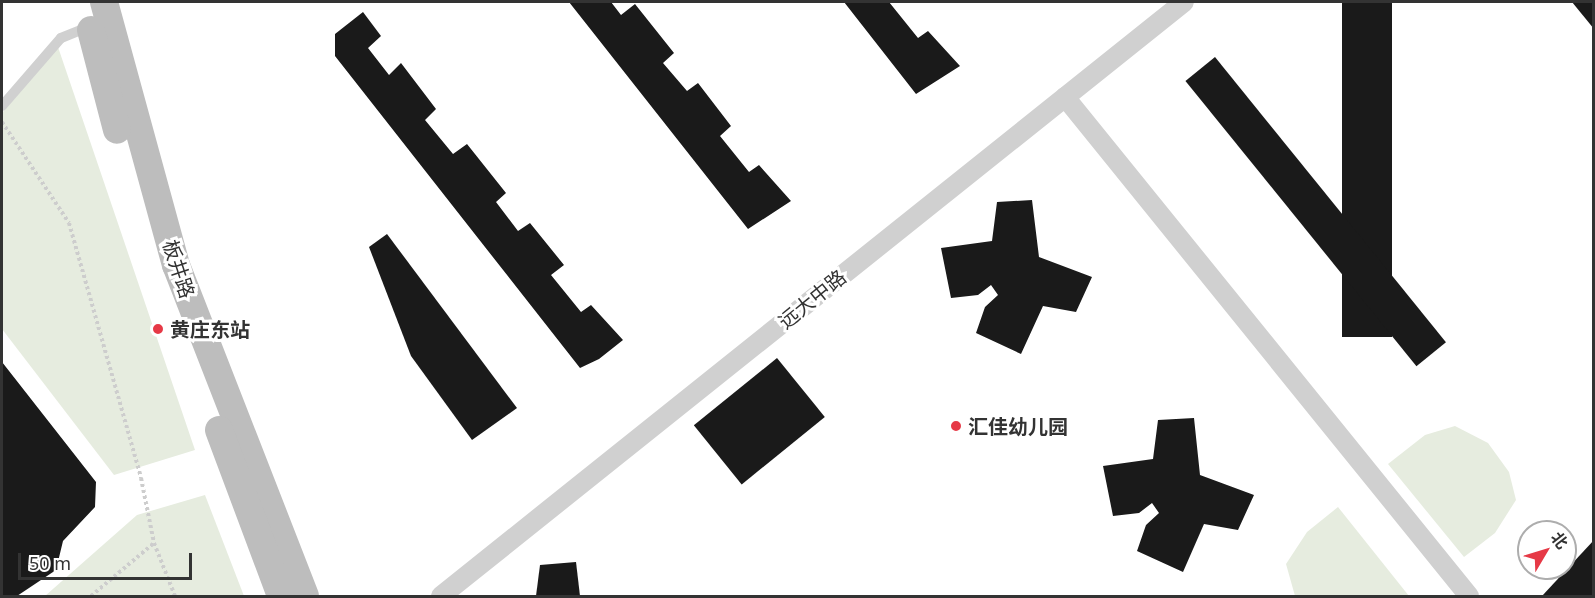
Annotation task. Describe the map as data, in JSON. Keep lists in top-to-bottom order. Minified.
{"streets":{"street":["板井路","远大中路"]},"places":["黄庄东站","汇佳幼儿园"],"scale_bar":"50 m","north":"top right"}
